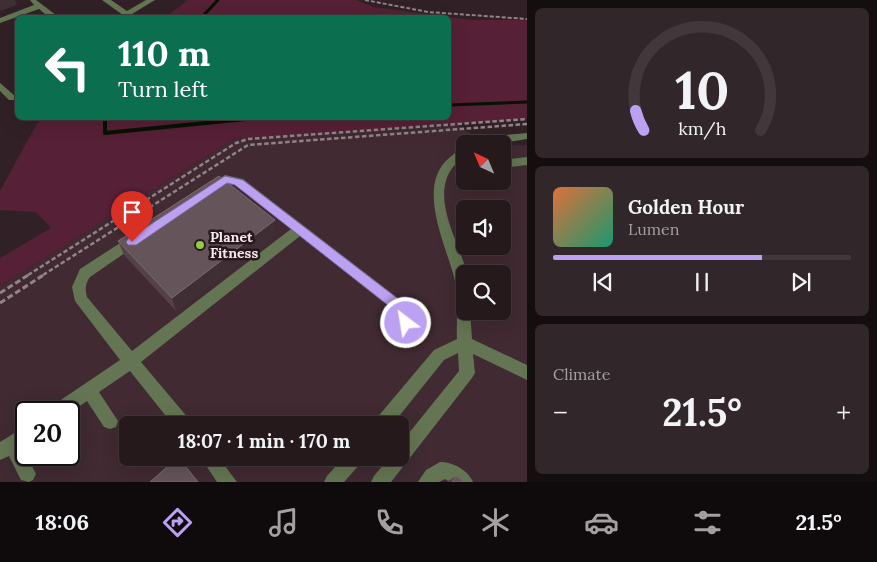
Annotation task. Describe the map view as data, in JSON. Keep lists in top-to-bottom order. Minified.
{"places":["Planet Fitness"],"north":"top left","page":{"turn":["110 m","Turn left"],"song":["Golden Hour","Lumen"],"tile":"Climate","heat":["−","21.5°","+"],"limit":"20","trip":"18:07 · 1 min · 170 m","tabs":["18:06","21.5°"],"gauge":["10","km/h"]}}
